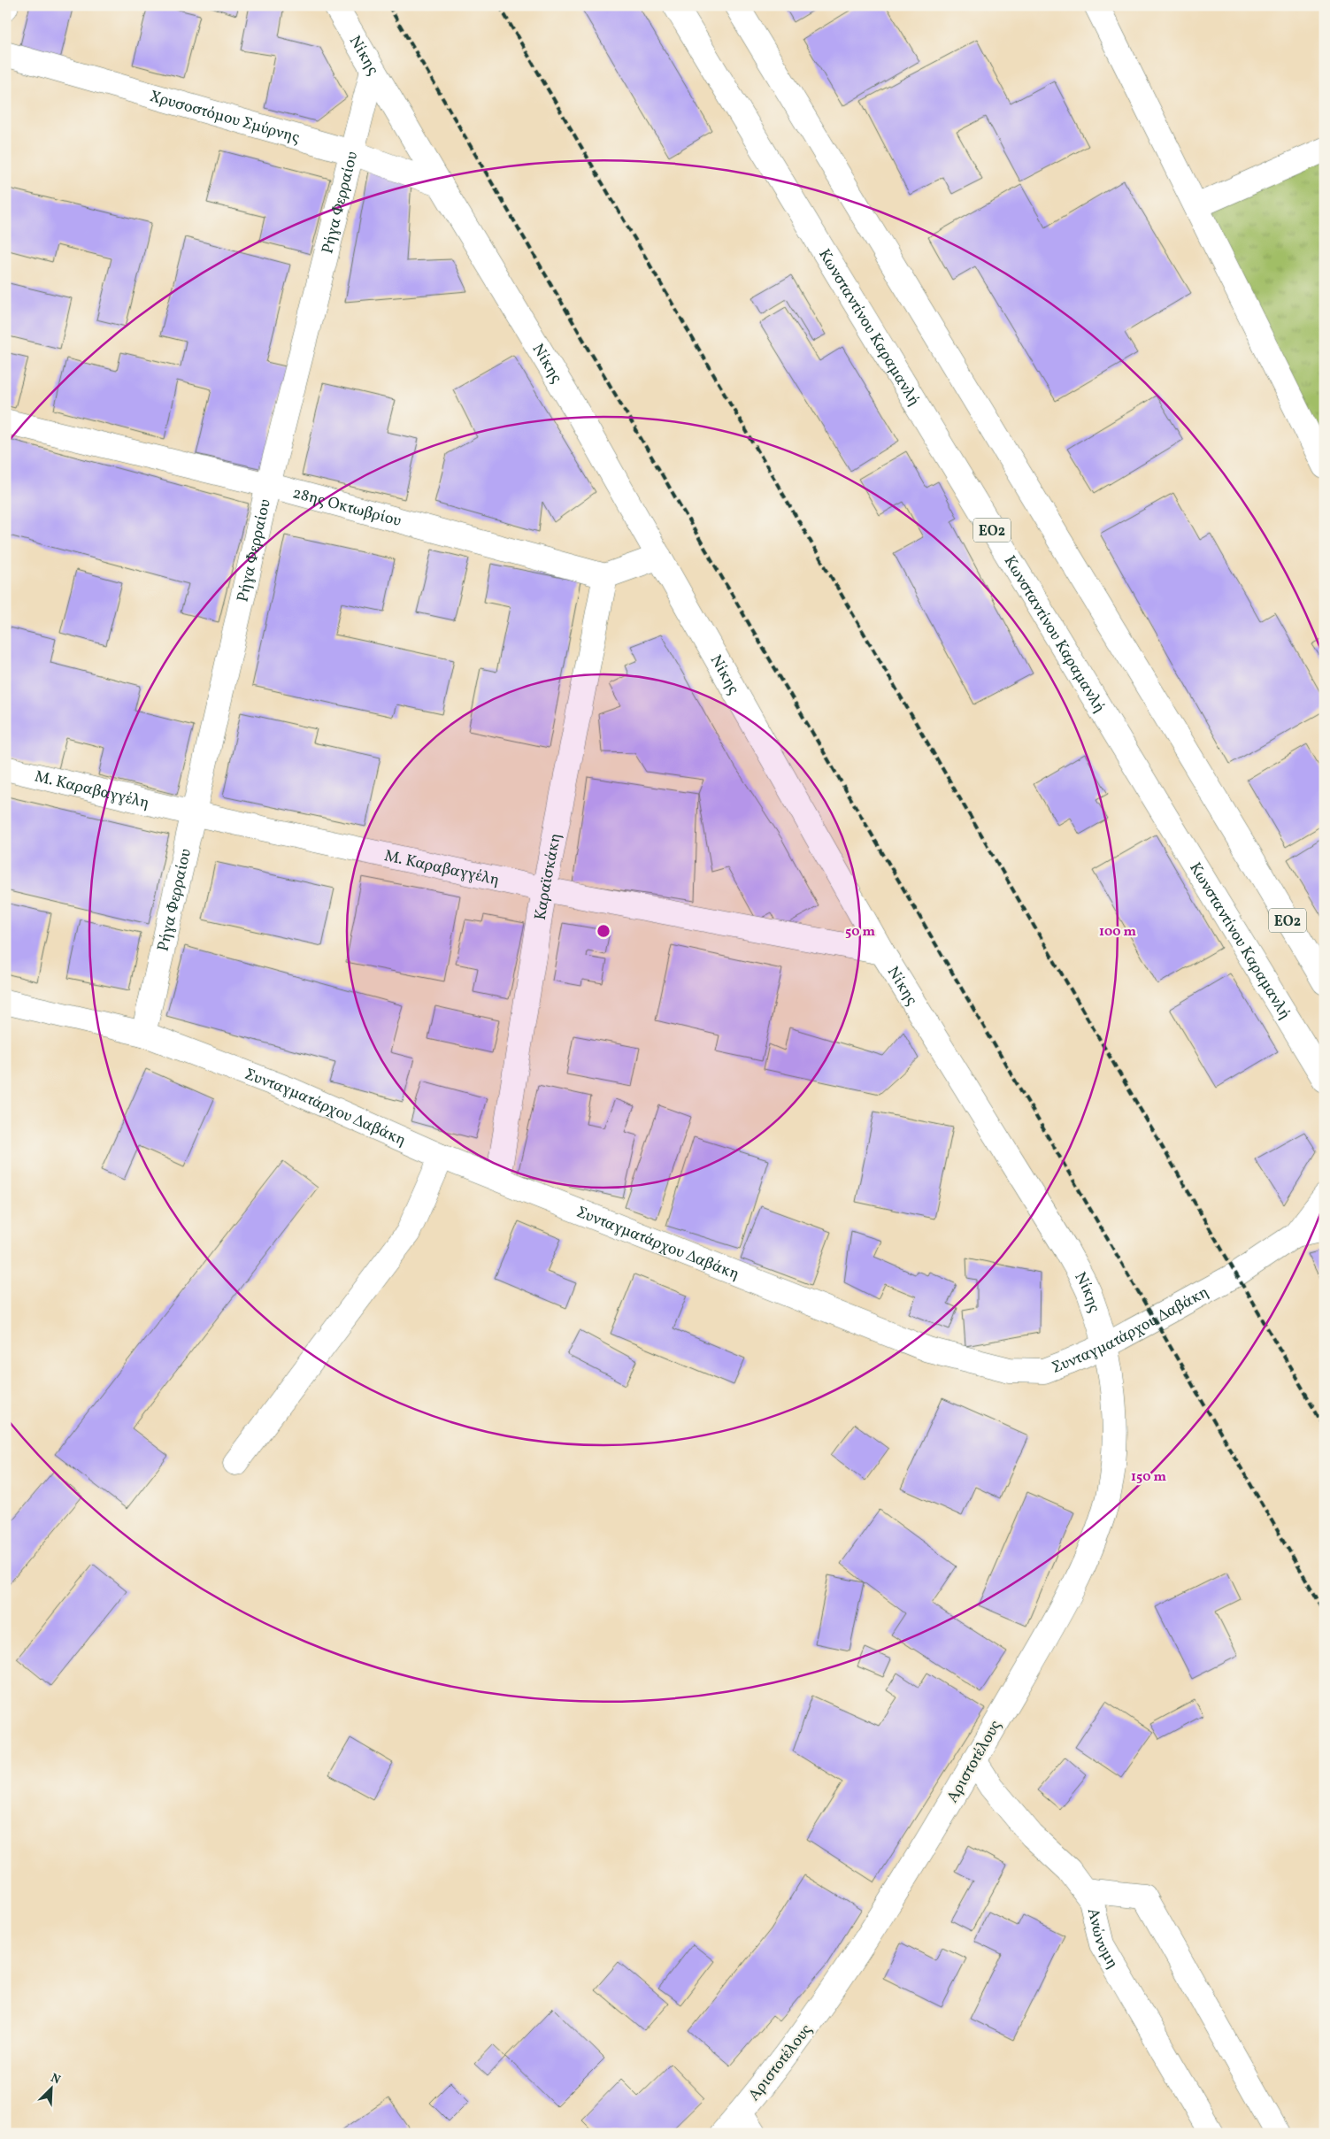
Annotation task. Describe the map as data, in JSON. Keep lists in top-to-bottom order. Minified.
{"streets":{"street":["Νίκης","Χρυσοστόμου Σμύρνης","Ρήγα Φερραίου","Κωνσταντίνου Καραμανλή","28ης Οκτωβρίου","ΕΟ2","Μ. Καραβαγγέλη","Καραϊσκάκη","Συνταγματάρχου Δαβάκη","Αριστοτέλους","Ανώνυμη"]},"crossings":[["Νίκης","Χρυσοστόμου Σμύρνης"],["Νίκης","Ρήγα Φερραίου"],["Νίκης","Μ. Καραβαγγέλη"],["Νίκης","Συνταγματάρχου Δαβάκη"],["Νίκης","Αριστοτέλους"],["Χρυσοστόμου Σμύρνης","Ρήγα Φερραίου"],["Ρήγα Φερραίου","28ης Οκτωβρίου"],["Ρήγα Φερραίου","Μ. Καραβαγγέλη"],["Ρήγα Φερραίου","Συνταγματάρχου Δαβάκη"],["28ης Οκτωβρίου","Καραϊσκάκη"],["Μ. Καραβαγγέλη","Καραϊσκάκη"],["Καραϊσκάκη","Συνταγματάρχου Δαβάκη"],["Συνταγματάρχου Δαβάκη","Αριστοτέλους"],["Αριστοτέλους","Ανώνυμη"]],"north":"top right","rings":["50 m","100 m","150 m"]}
